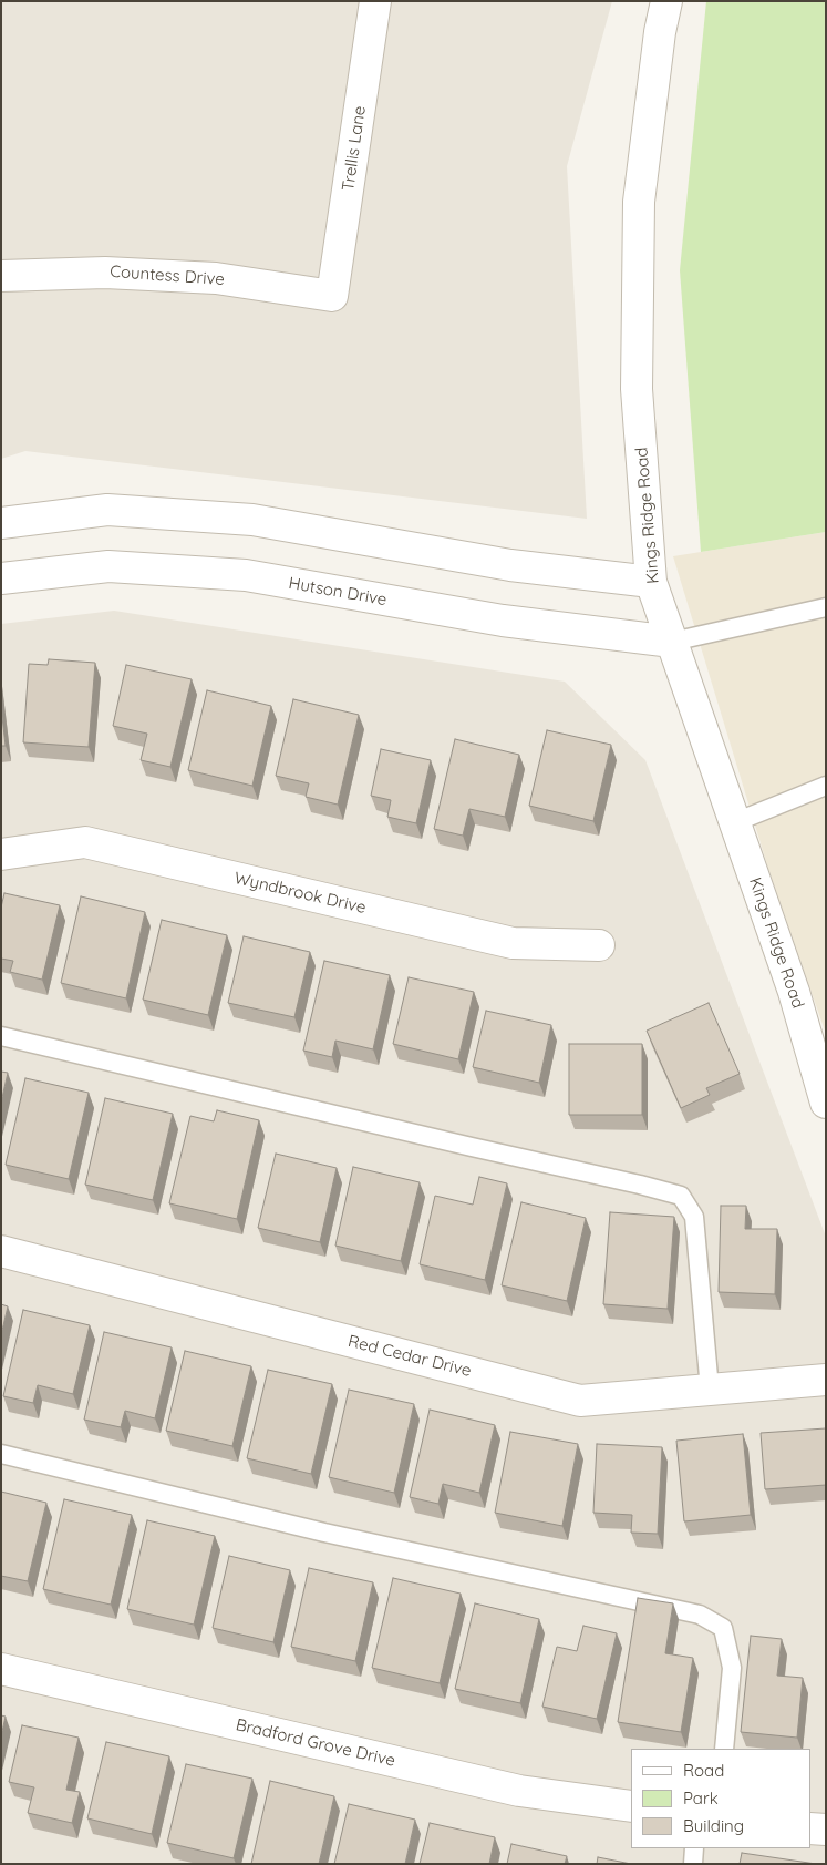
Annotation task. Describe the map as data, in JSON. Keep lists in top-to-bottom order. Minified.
{"streets":{"street":["Trellis Lane","Countess Drive","Kings Ridge Road","Hutson Drive","Wyndbrook Drive","Red Cedar Drive","Bradford Grove Drive"]},"crossings":[["Trellis Lane","Countess Drive"],["Kings Ridge Road","Hutson Drive"]],"legend":["Road","Park","Building"]}
